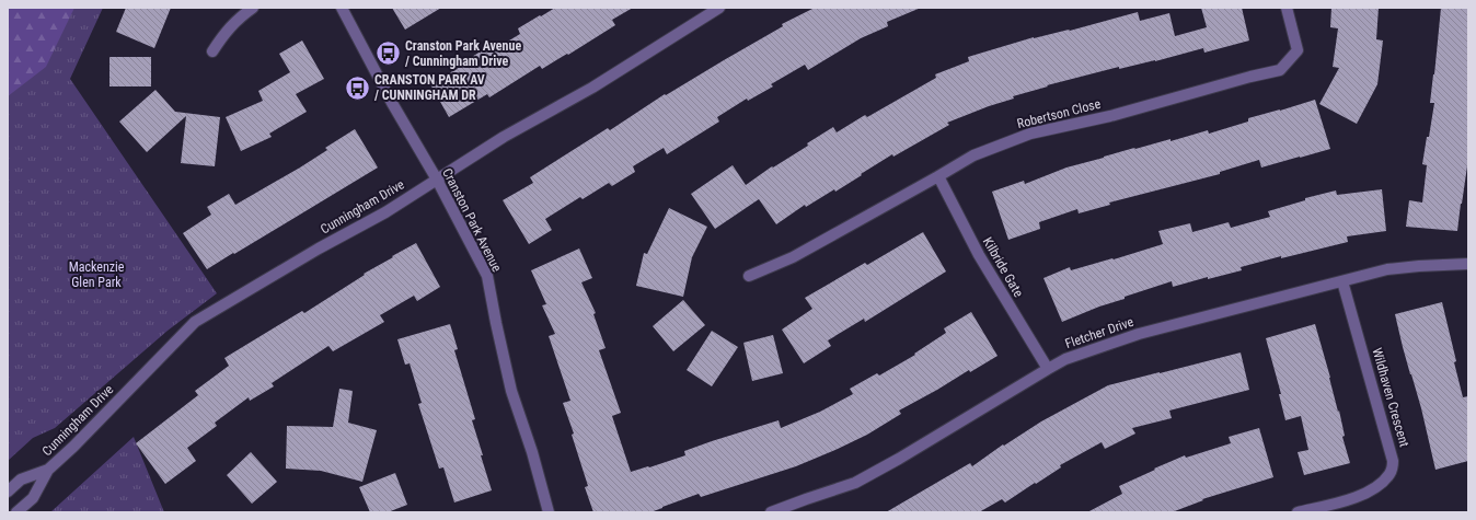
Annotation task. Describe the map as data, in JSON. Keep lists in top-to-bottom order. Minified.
{"streets":{"street":["Robertson Close","Cunningham Drive","Cranston Park Avenue","Kilbride Gate","Fletcher Drive","Wildhaven Crescent"]},"crossings":[["Robertson Close","Kilbride Gate"],["Cunningham Drive","Cranston Park Avenue"],["Kilbride Gate","Fletcher Drive"],["Fletcher Drive","Wildhaven Crescent"]],"parks":["Mackenzie Glen Park"],"places":{"bus stop":["Cranston Park Avenue / Cunningham Drive","CRANSTON PARK AV / CUNNINGHAM DR"]}}
